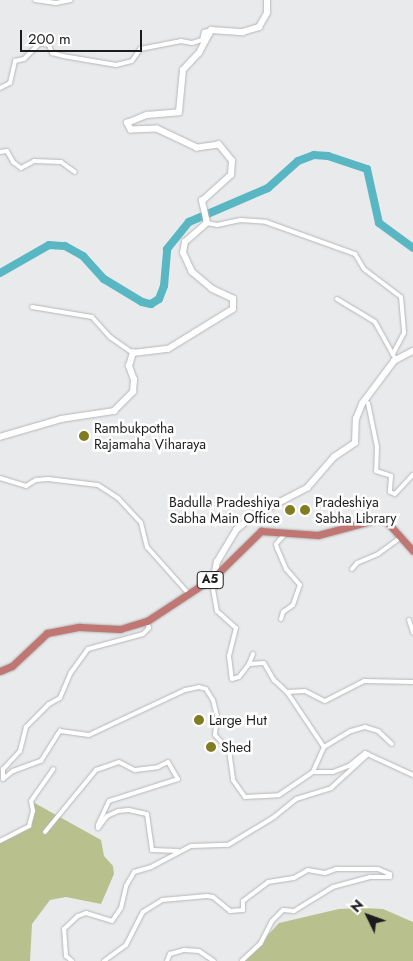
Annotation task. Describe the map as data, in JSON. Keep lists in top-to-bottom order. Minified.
{"streets":{"highway":["A5"]},"places":["Rambukpotha Rajamaha Viharaya","Badulla Pradeshiya Sabha Main Office","Pradeshiya Sabha Library","Large Hut","Shed"],"scale_bar":"200 m","north":"top left"}
